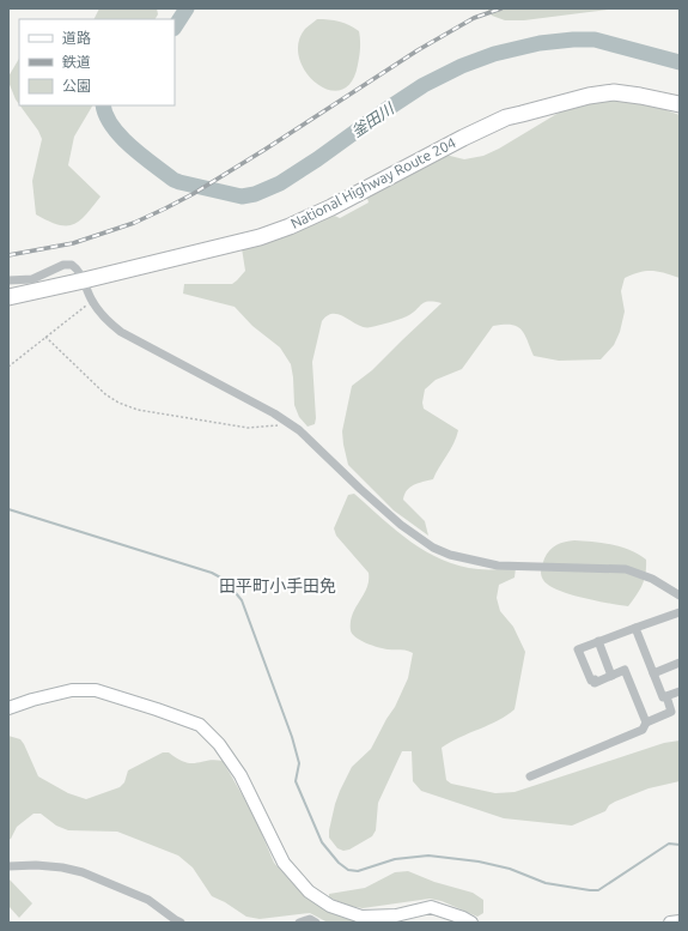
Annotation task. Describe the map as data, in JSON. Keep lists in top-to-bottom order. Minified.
{"streets":{"highway":["National Highway Route 204"]},"districts":["田平町小手田免"],"water":["釜田川"],"legend":["道路","鉄道","公園"]}
